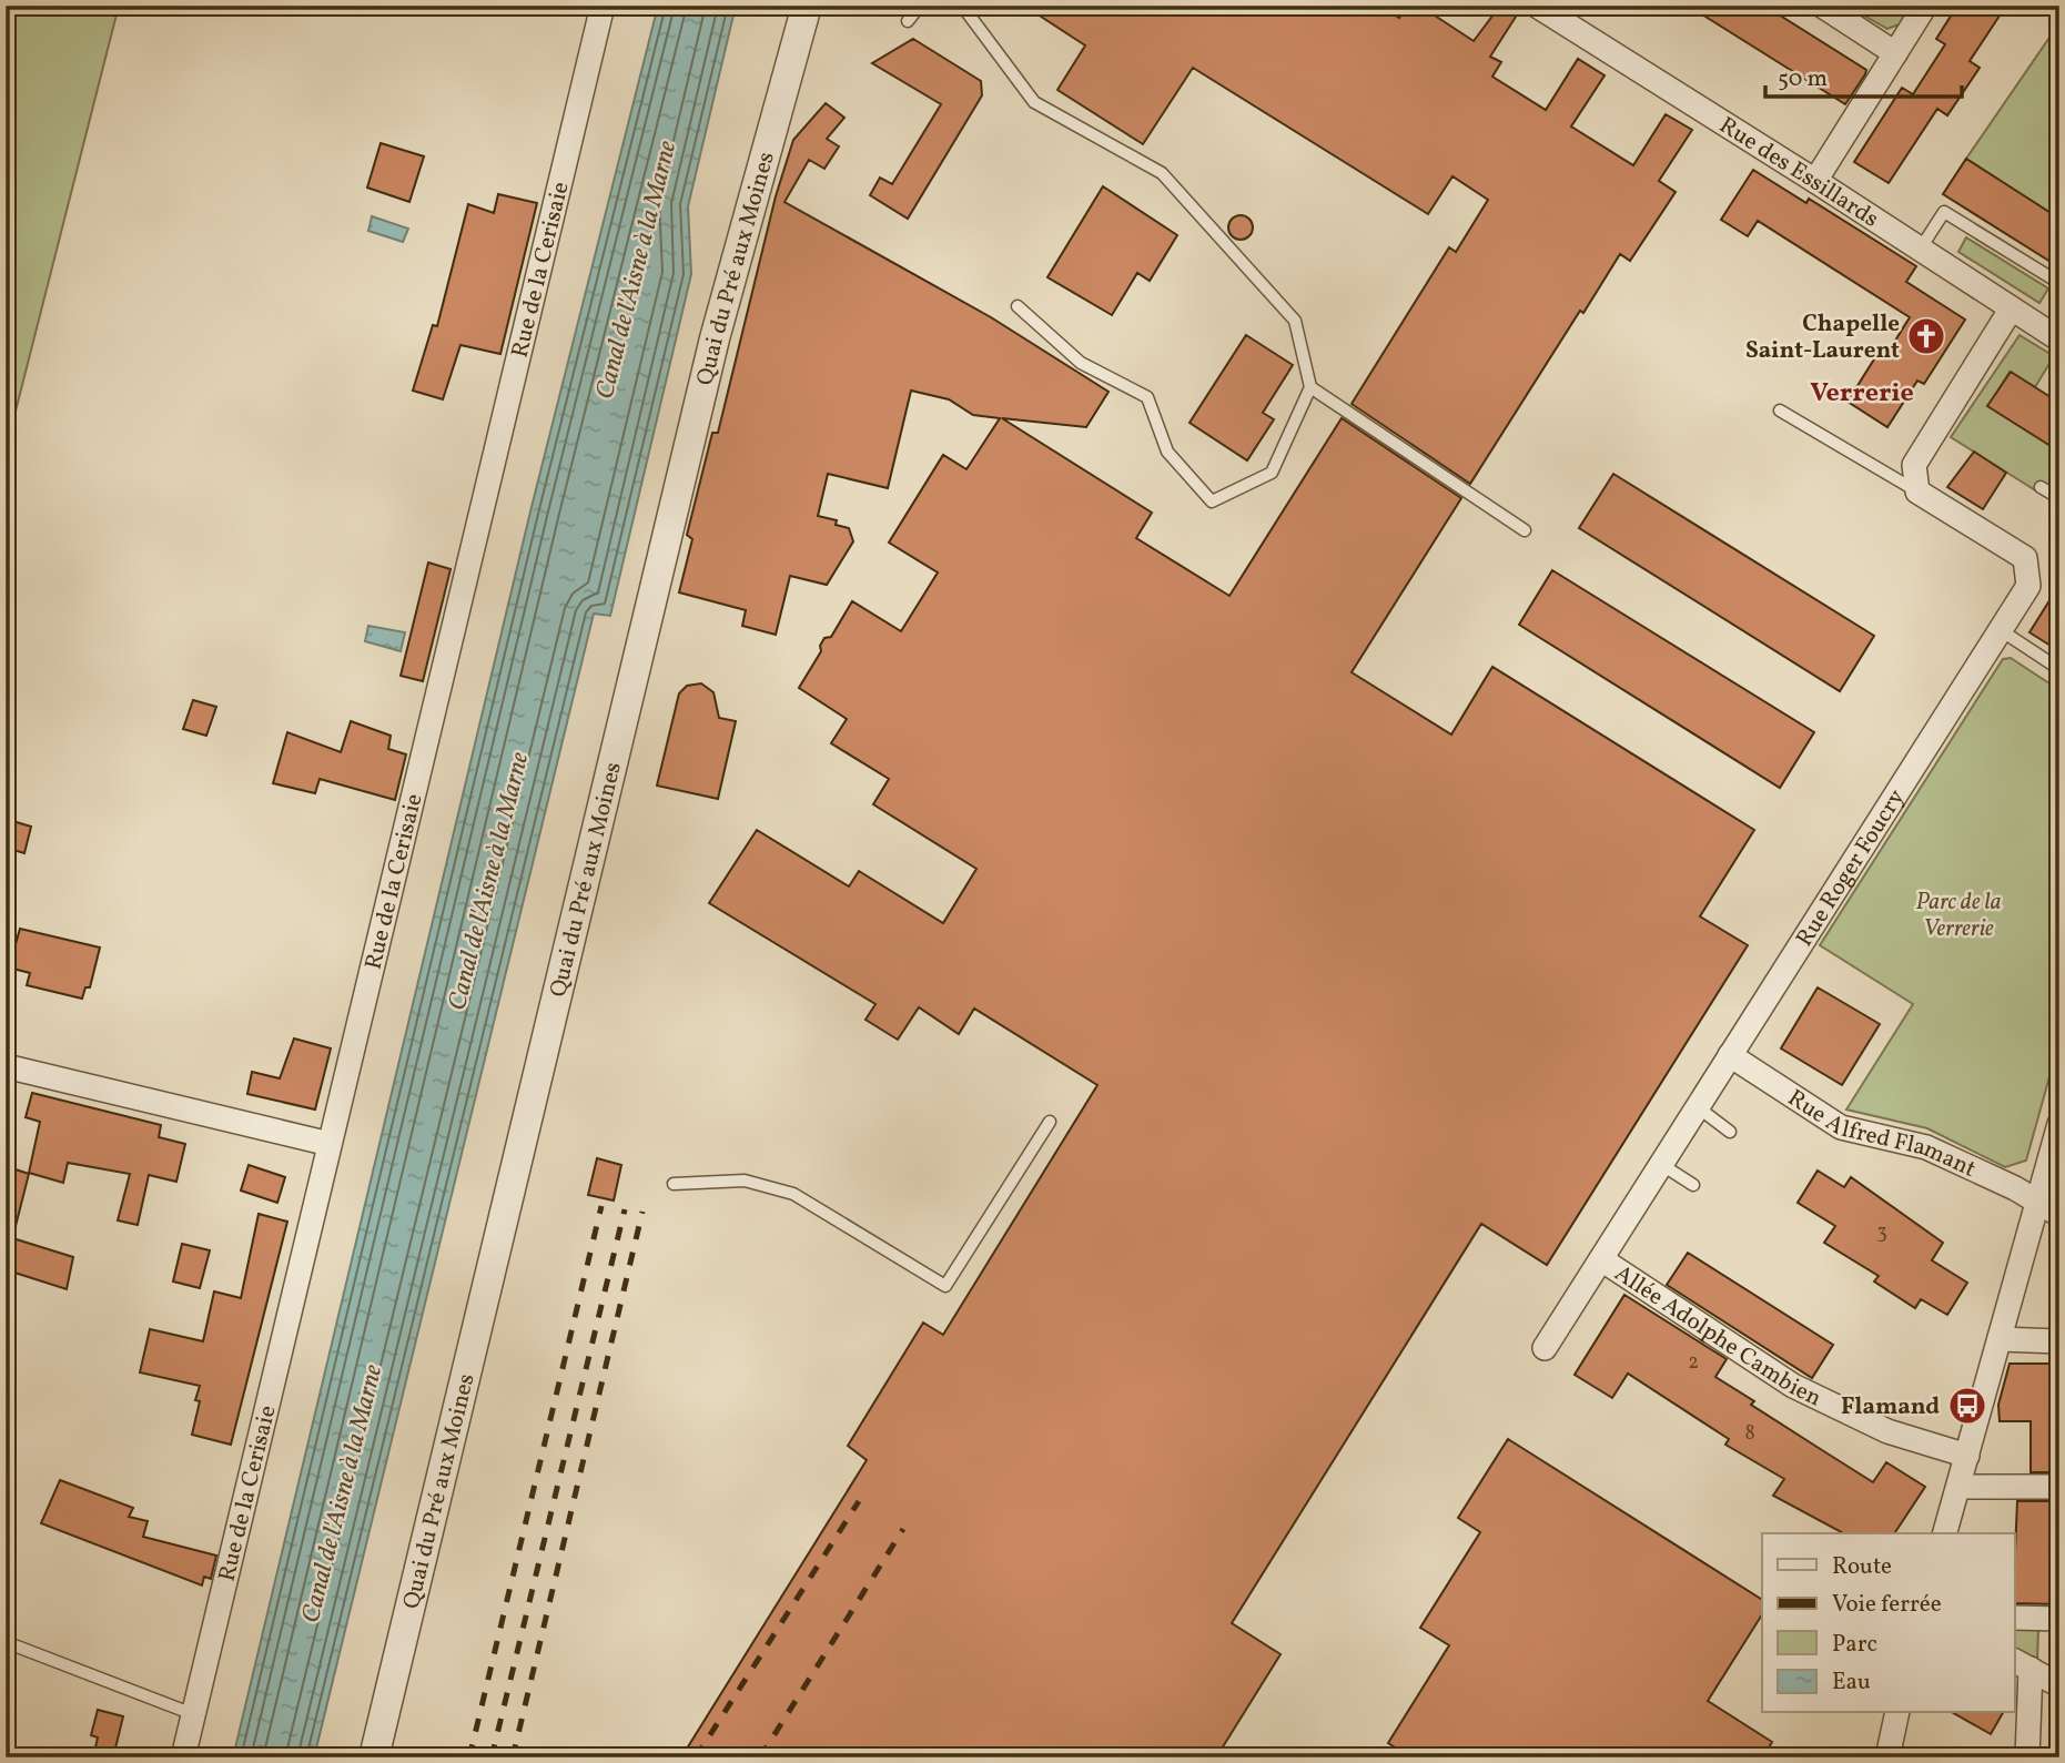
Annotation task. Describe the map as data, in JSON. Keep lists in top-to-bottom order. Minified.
{"streets":{"street":["Rue des Essillards","Rue de la Cerisaie","Quai du Pré aux Moines","Rue Roger Foucry","Rue Alfred Flamant","Allée Adolphe Cambien"]},"crossings":[["Rue Roger Foucry","Rue Alfred Flamant"],["Rue Roger Foucry","Allée Adolphe Cambien"]],"districts":["Verrerie"],"water":["Canal de l'Aisne à la Marne"],"parks":["Parc de la Verrerie"],"places":{"church":["Chapelle Saint-Laurent"],"bus stop":["Flamand"]},"house_numbers":["3","2","8"],"legend":["Route","Voie ferrée","Parc","Eau"],"scale_bar":"50 m"}
